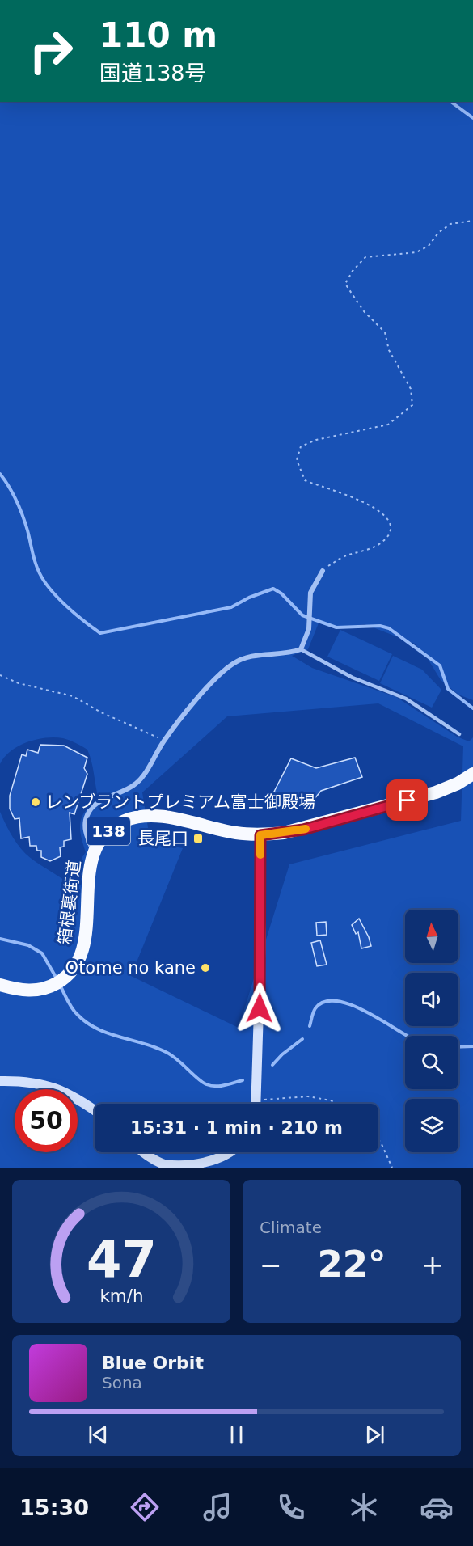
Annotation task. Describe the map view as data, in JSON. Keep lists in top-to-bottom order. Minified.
{"streets":{"highway":["138","箱根裏街道"]},"crossings":[["138","箱根裏街道"]],"places":{"other":["レンブラントプレミアム富士御殿場","Otome no kane"],"transit":["長尾口"]},"north":"top","page":{"turn":["110 m","国道138号"],"limit":"50","trip":"15:31 · 1 min · 210 m","tile":"Climate","heat":["−","22°","+"],"song":["Blue Orbit","Sona"],"tabs":"15:30","gauge":["47","km/h"]}}
